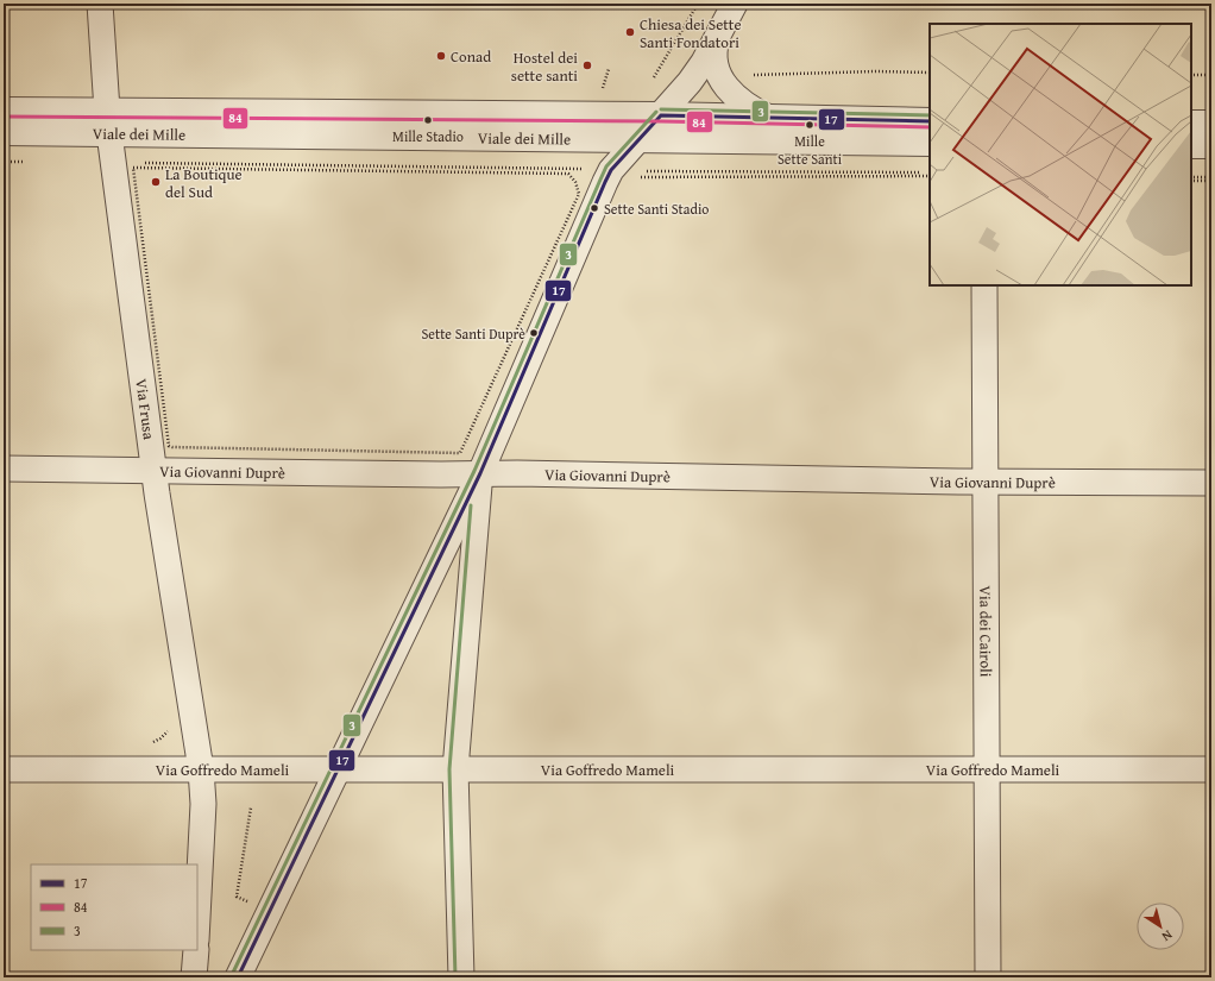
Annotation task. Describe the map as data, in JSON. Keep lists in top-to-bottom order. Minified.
{"streets":{"street":["Viale dei Mille","Via Frusa","Via Giovanni Duprè","Via dei Cairoli","Via Goffredo Mameli"]},"crossings":[["Viale dei Mille","Via Frusa"],["Via Frusa","Via Giovanni Duprè"],["Via Frusa","Via Goffredo Mameli"],["Via Giovanni Duprè","Via dei Cairoli"],["Via dei Cairoli","Via Goffredo Mameli"]],"places":["Chiesa dei Sette Santi Fondatori","Conad","Hostel dei sette santi","Mille Stadio","Mille Sette Santi","La Boutique del Sud","Sette Santi Stadio","Sette Santi Duprè"],"lines":["transit line 3","transit line 17","transit line 84"],"legend":["17","84","3"],"north":"bottom right"}
